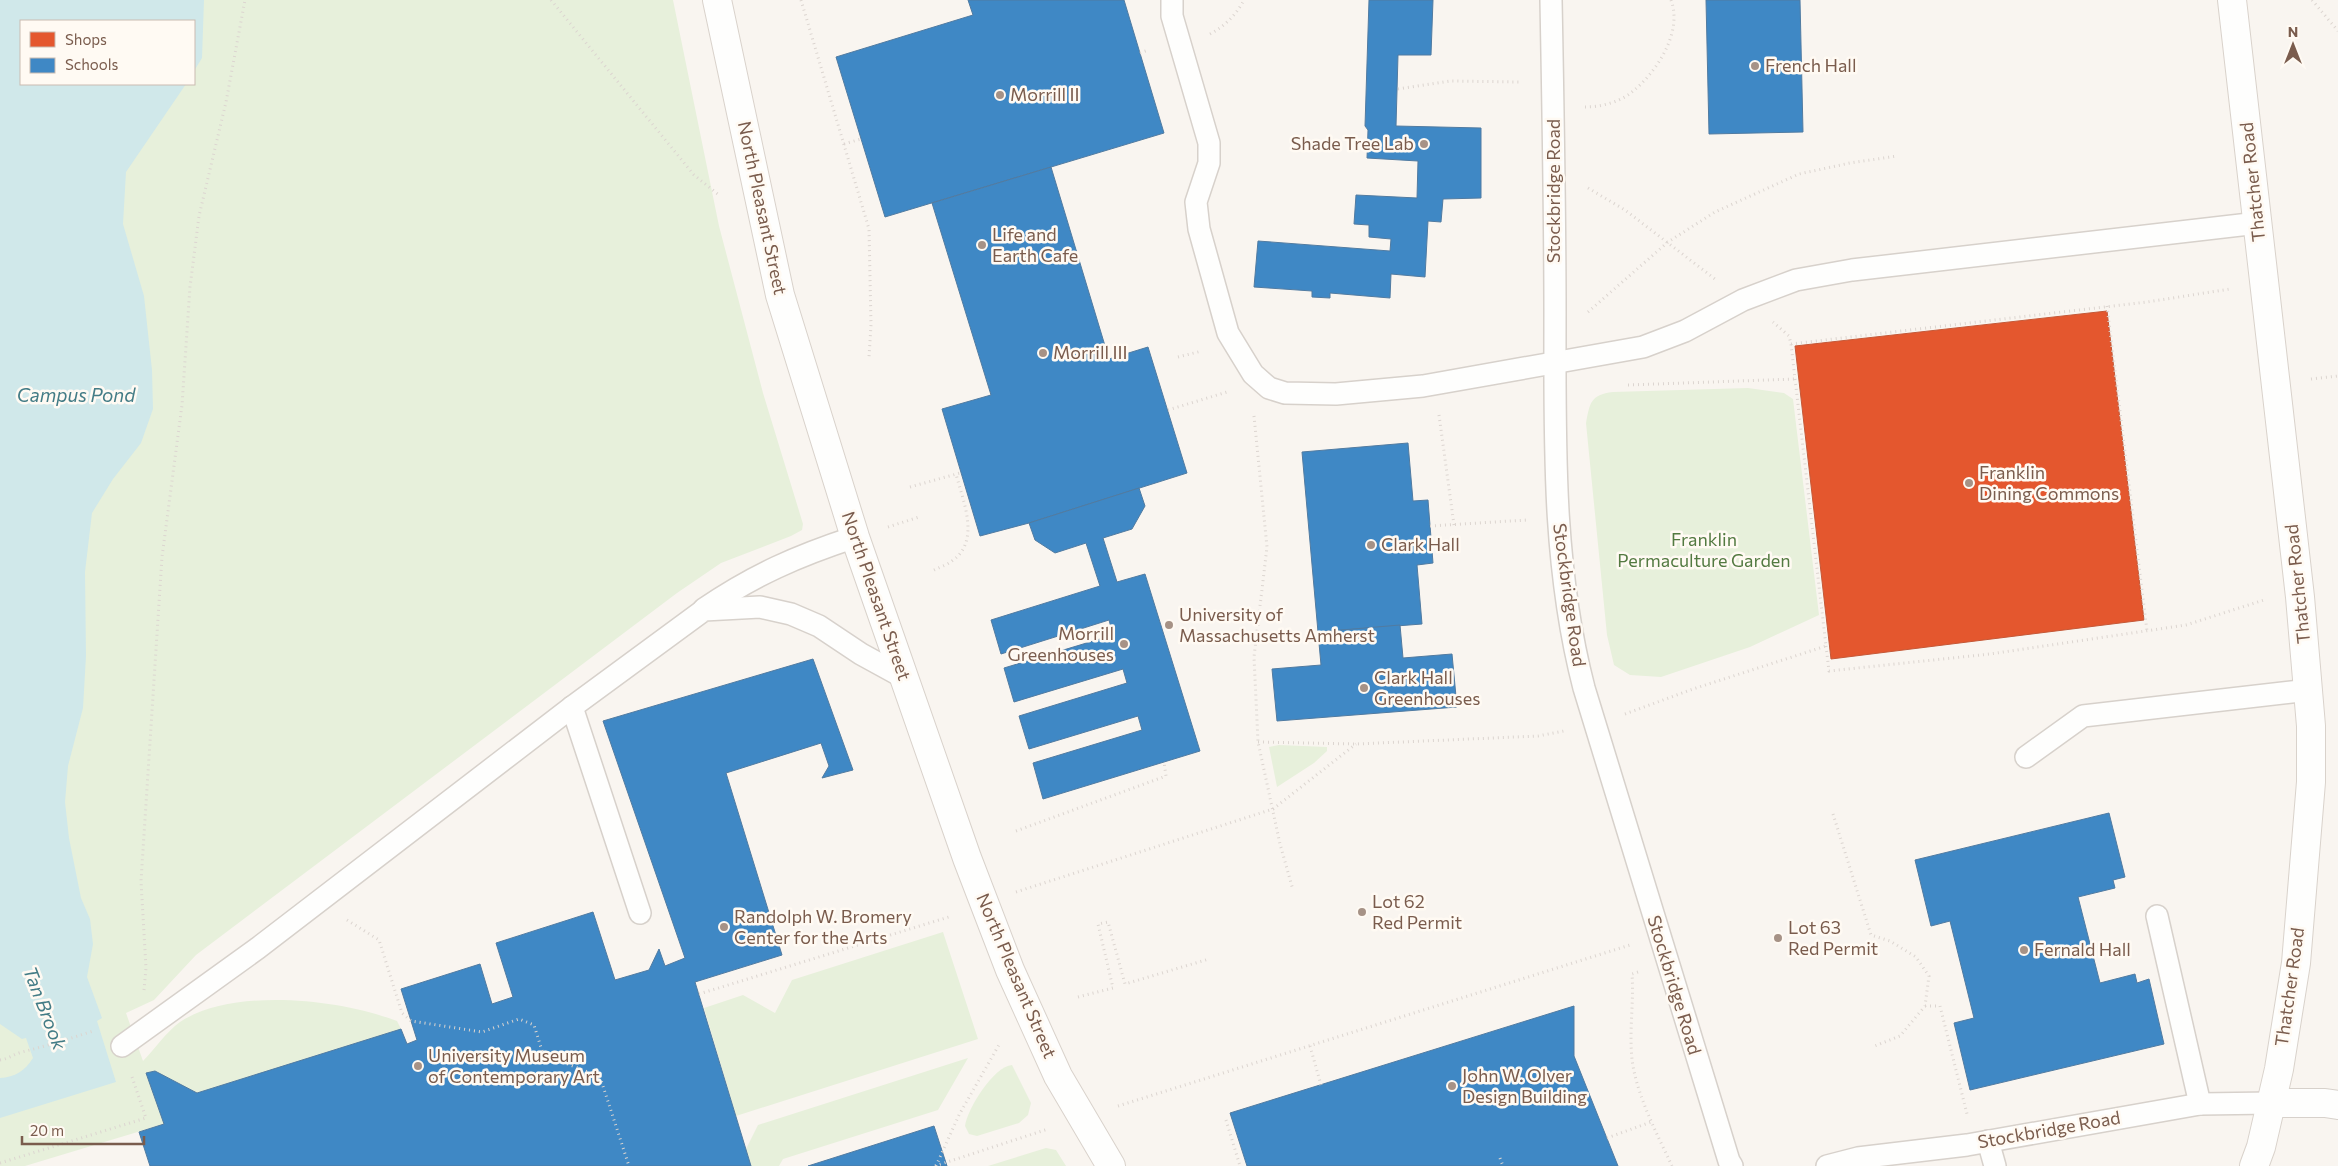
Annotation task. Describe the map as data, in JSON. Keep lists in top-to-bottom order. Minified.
{"streets":{"street":["Thatcher Road","North Pleasant Street"],"lane":["Stockbridge Road"]},"crossings":[["Thatcher Road","Stockbridge Road"]],"water":["Campus Pond","Tan Brook"],"parks":["Franklin Permaculture Garden"],"places":["French Hall","Morrill II","Shade Tree Lab","Life and Earth Cafe","Morrill III","Franklin Dining Commons","Clark Hall","University of Massachusetts Amherst","Morrill Greenhouses","Clark Hall Greenhouses","Lot 62 Red Permit","Randolph W. Bromery Center for the Arts","Lot 63 Red Permit","Fernald Hall","University Museum of Contemporary Art","John W. Olver Design Building"],"legend":["Shops","Schools"],"scale_bar":"20 m","north":"top"}
